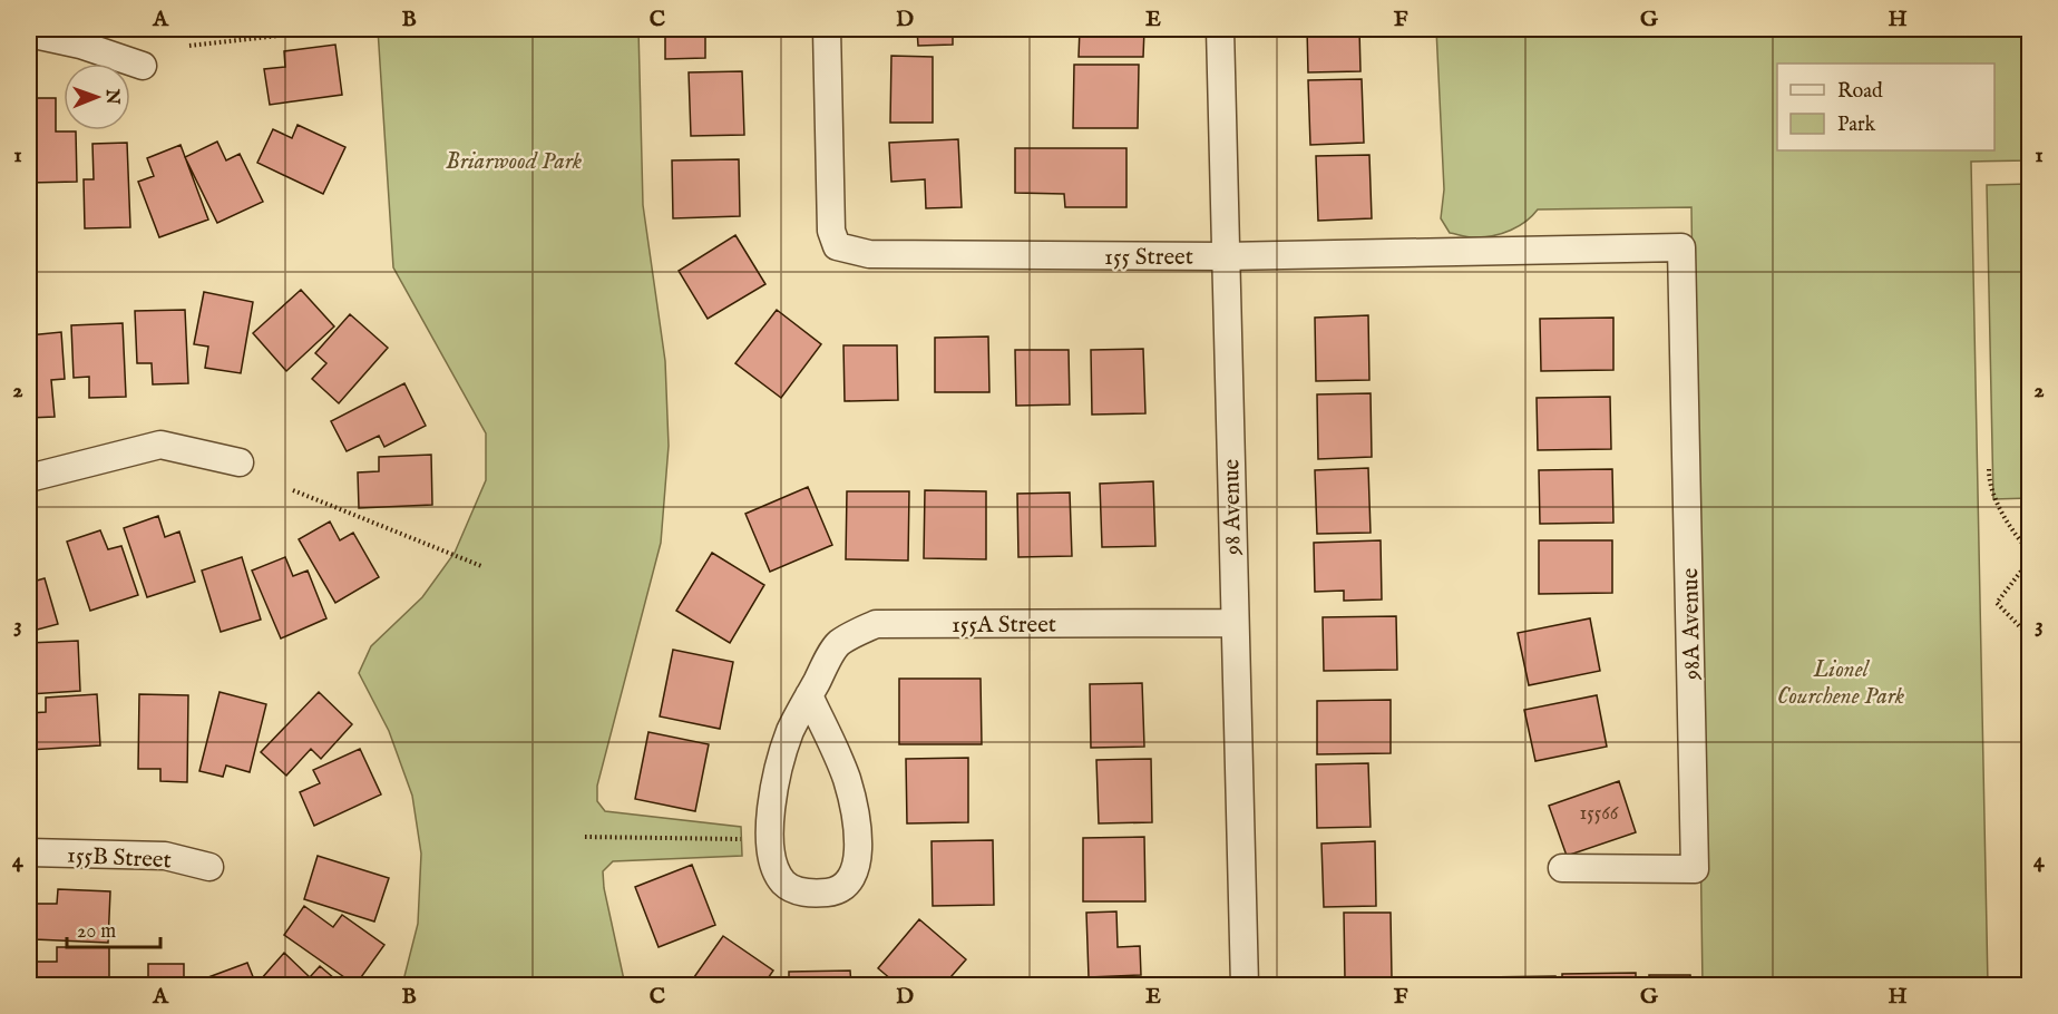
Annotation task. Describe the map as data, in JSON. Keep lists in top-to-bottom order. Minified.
{"streets":{"street":["155 Street","98 Avenue","155A Street","98A Avenue","155B Street"]},"crossings":[["155 Street","98 Avenue"],["155 Street","98A Avenue"],["98 Avenue","155A Street"]],"parks":["Briarwood Park","Lionel Courchene Park"],"house_numbers":["15566"],"legend":["Road","Park"],"scale_bar":"20 m","north":"right","grid":{"columns":["A","B","C","D","E","F","G","H"],"rows":["1","2","3","4"]}}
